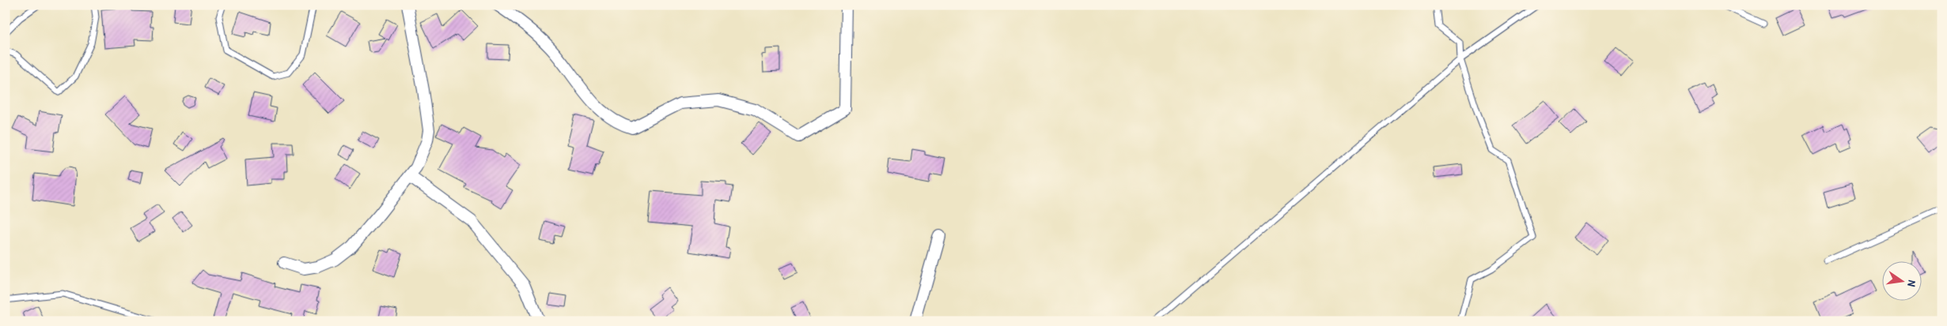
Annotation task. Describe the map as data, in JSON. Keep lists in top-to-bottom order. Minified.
{"north":"right"}
